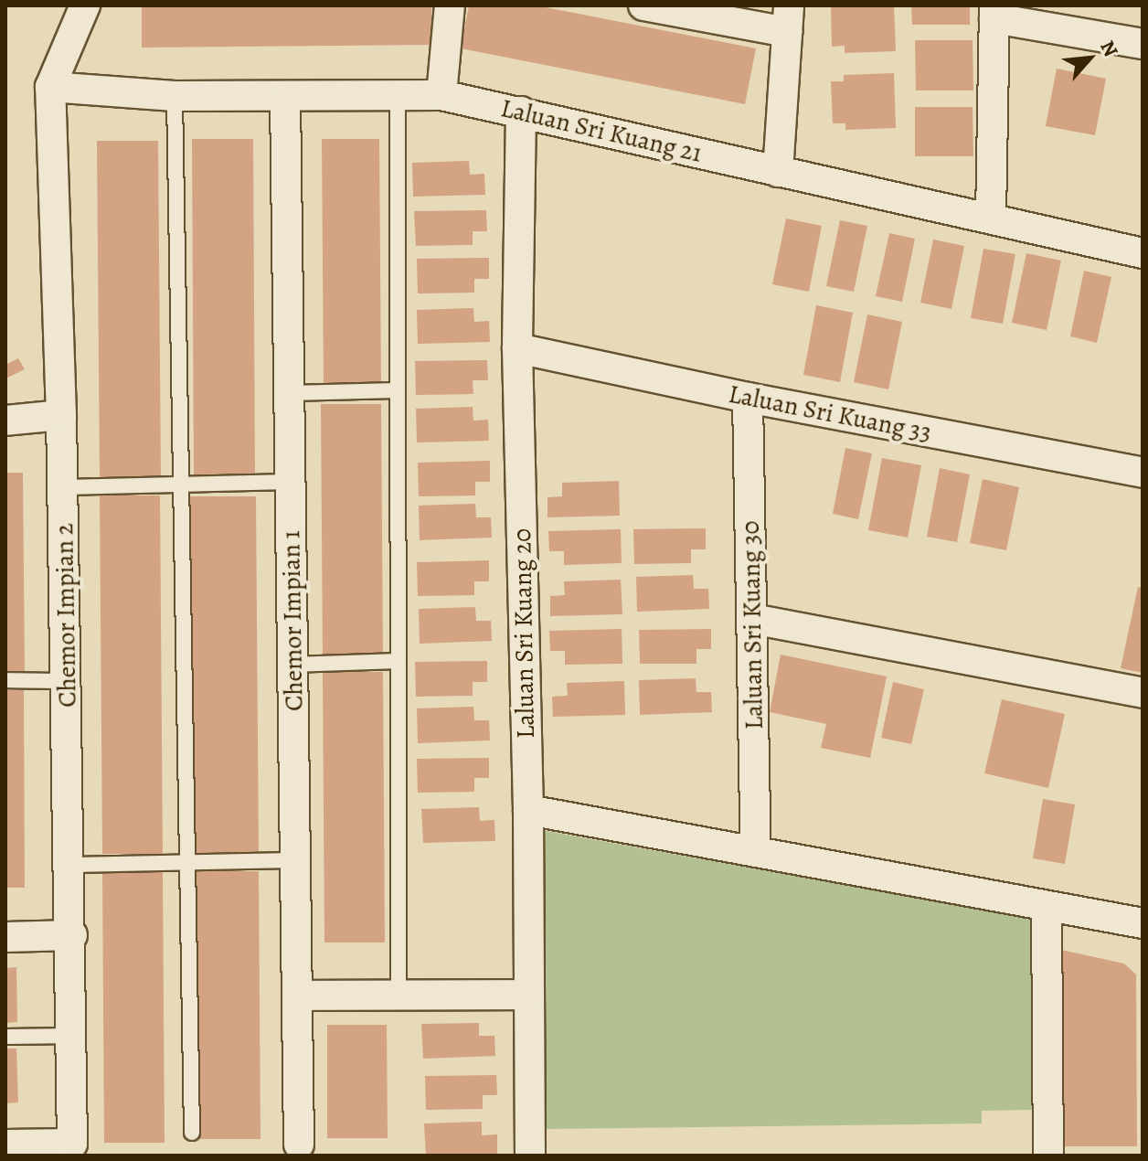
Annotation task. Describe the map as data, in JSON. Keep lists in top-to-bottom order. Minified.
{"streets":{"street":["Laluan Sri Kuang 21","Laluan Sri Kuang 33","Chemor Impian 2","Chemor Impian 1","Laluan Sri Kuang 30","Laluan Sri Kuang 20"]},"crossings":[["Laluan Sri Kuang 21","Chemor Impian 2"],["Laluan Sri Kuang 21","Chemor Impian 1"],["Laluan Sri Kuang 21","Laluan Sri Kuang 20"],["Laluan Sri Kuang 33","Laluan Sri Kuang 30"],["Laluan Sri Kuang 33","Laluan Sri Kuang 20"]],"north":"top right"}
